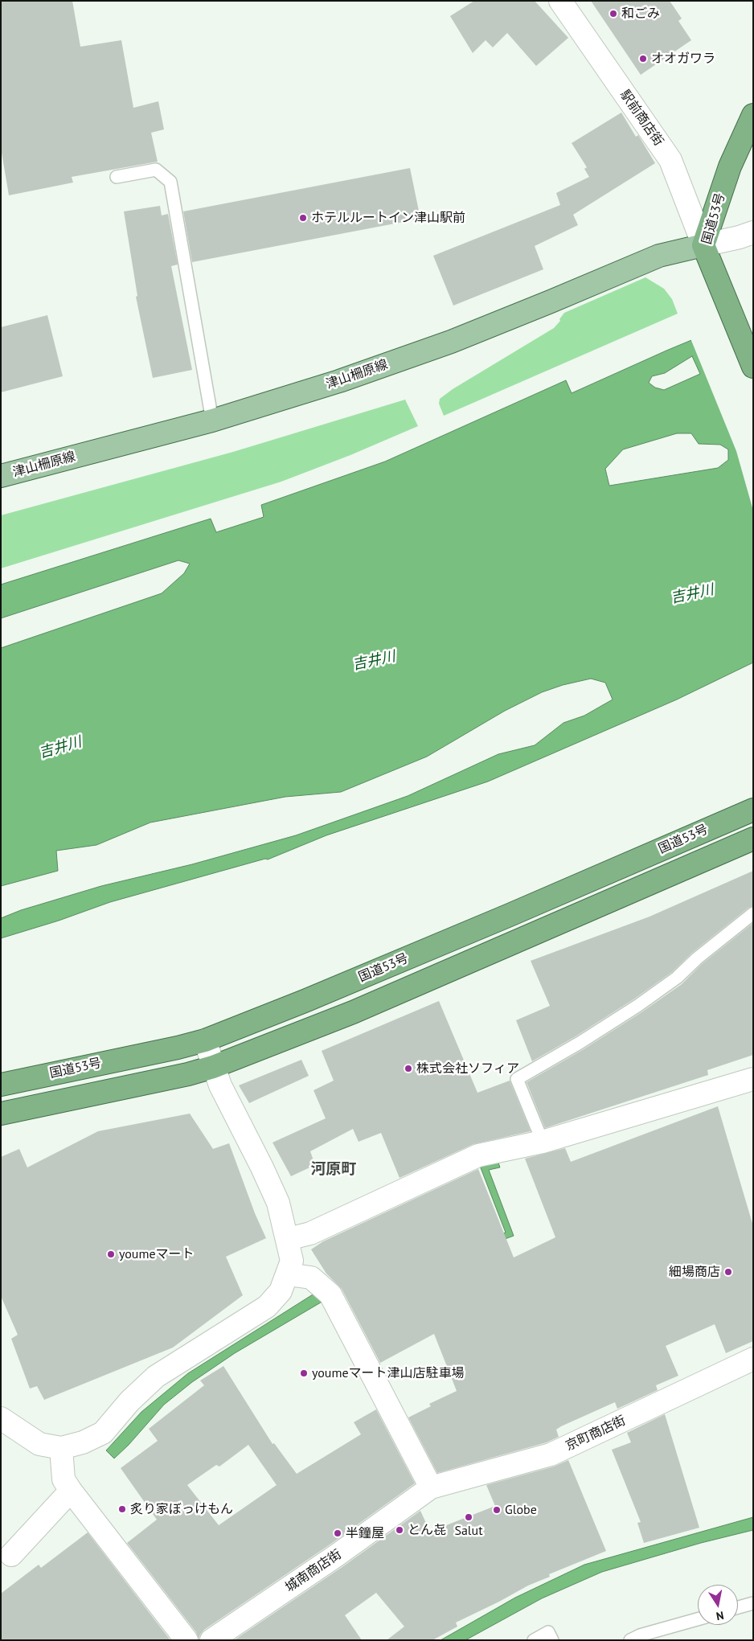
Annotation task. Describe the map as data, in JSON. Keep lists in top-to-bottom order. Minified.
{"streets":{"highway":["国道53号"],"main road":["津山柵原線"],"street":["駅前商店街","京町商店街","城南商店街"]},"crossings":[["駅前商店街","国道53号"],["駅前商店街","津山柵原線"],["国道53号","津山柵原線"],["京町商店街","城南商店街"]],"districts":["河原町"],"water":["吉井川"],"places":["和ごみ","オオガワラ","ホテルルートイン津山駅前","株式会社ソフィア","youmeマート","細場商店","youmeマート津山店駐車場","炙り家ぼっけもん","Globe","Salut","とん㐂","半鐘屋"],"north":"bottom"}
